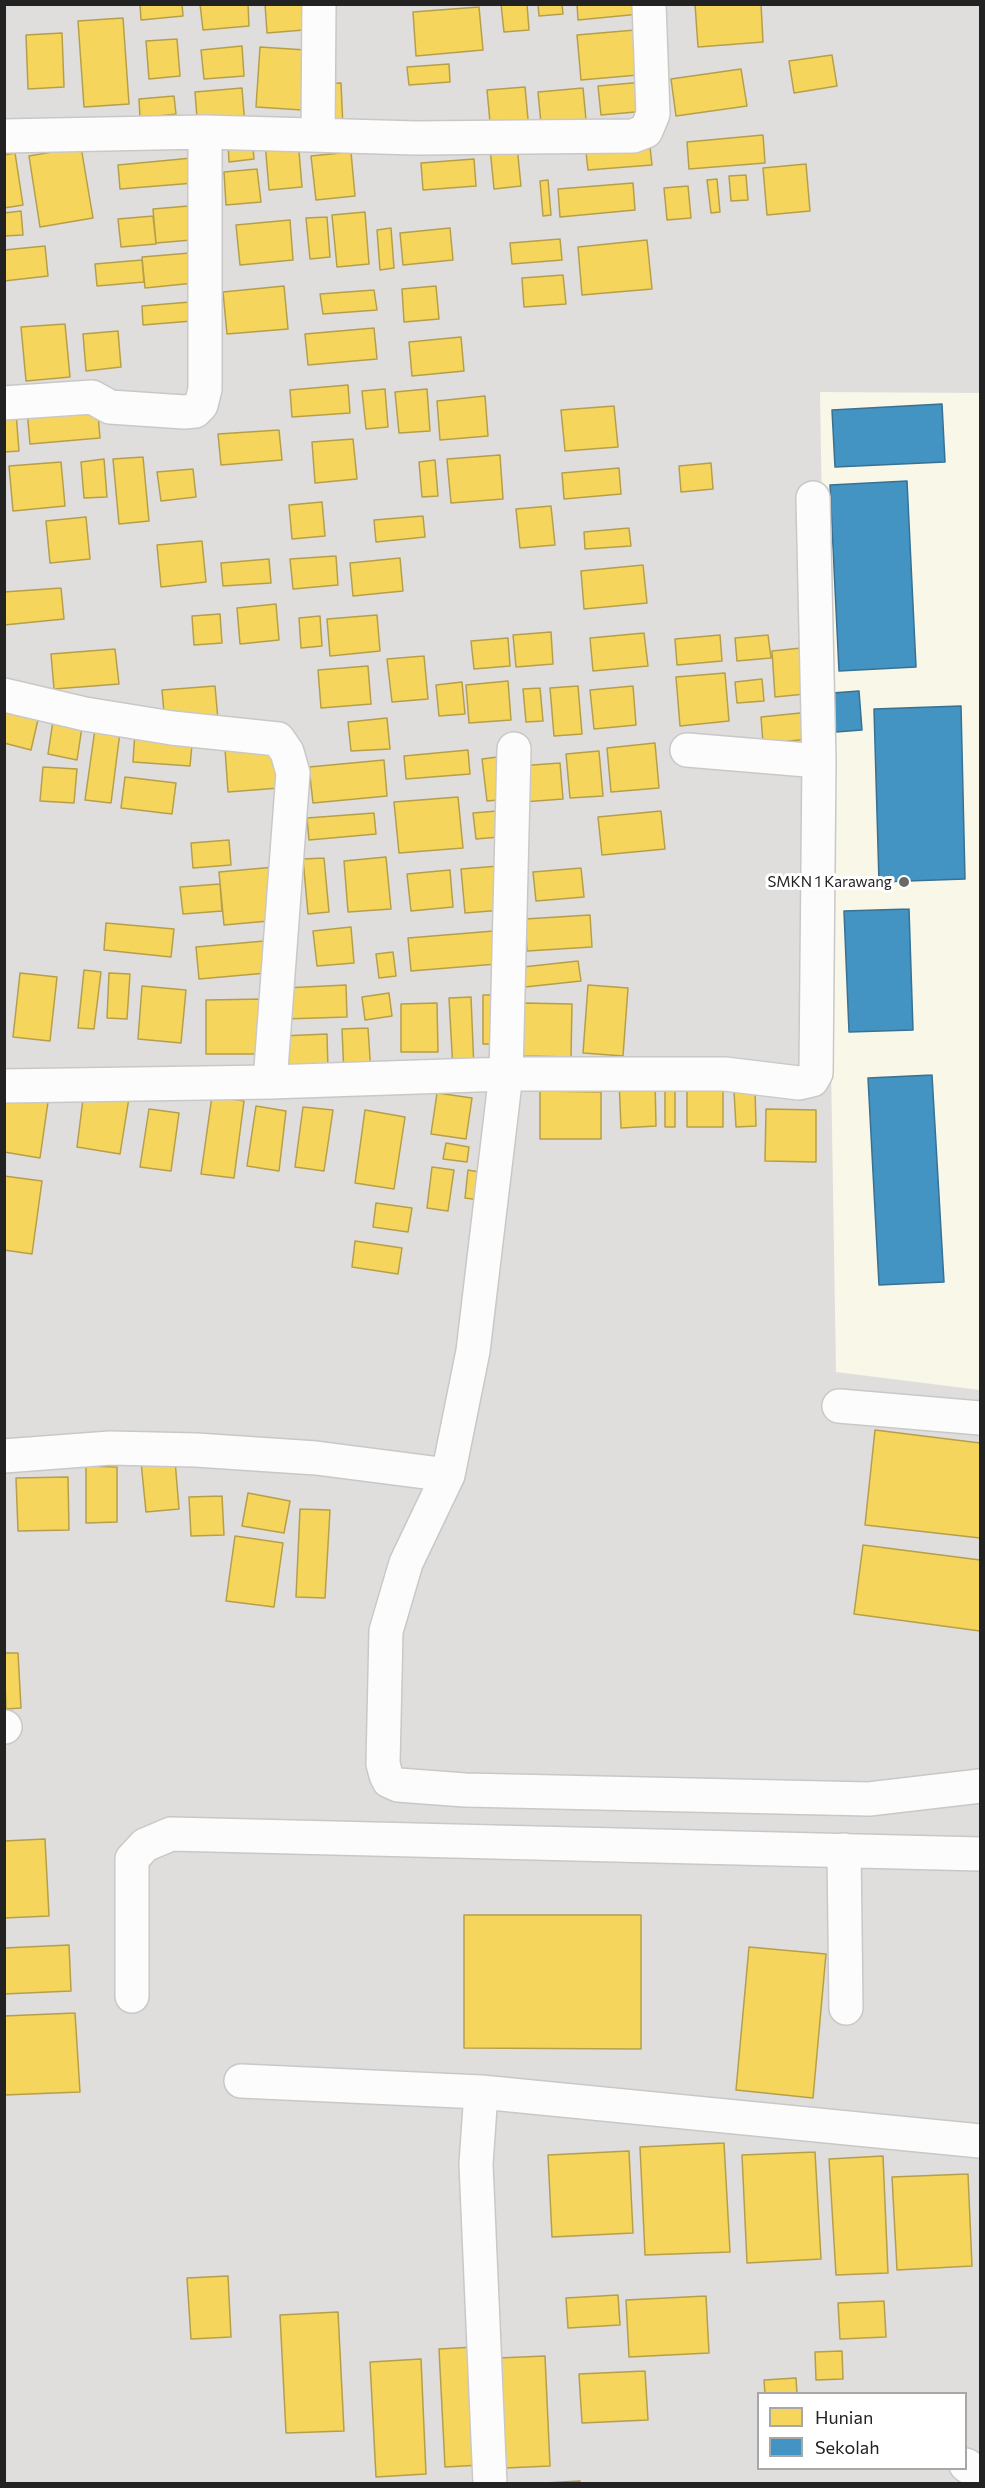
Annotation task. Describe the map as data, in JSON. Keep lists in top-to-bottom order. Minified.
{"places":["SMKN 1 Karawang"],"legend":["Hunian","Sekolah"]}
